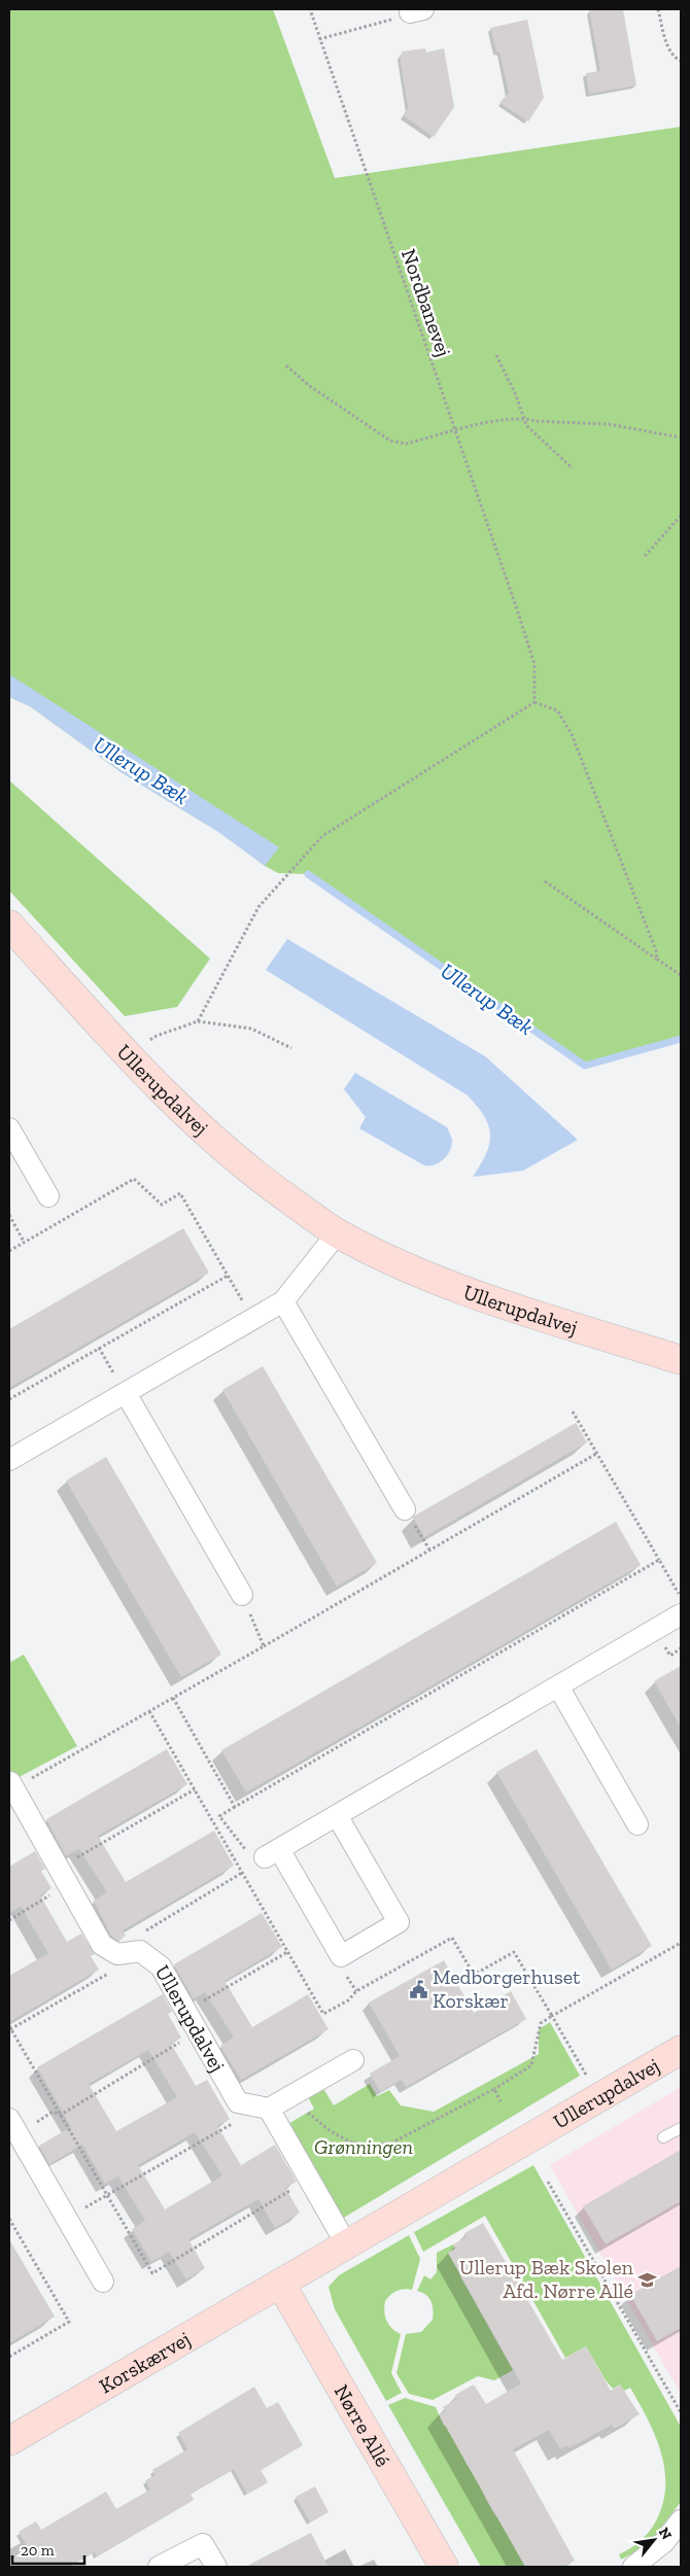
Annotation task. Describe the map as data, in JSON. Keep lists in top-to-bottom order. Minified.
{"streets":{"street":["Ullerupdalvej","Korskærvej","Nørre Allé"],"path":["Nordbanevej"]},"crossings":[["Ullerupdalvej","Korskærvej"],["Ullerupdalvej","Nørre Allé"],["Korskærvej","Nørre Allé"]],"water":["Ullerup Bæk"],"parks":["Grønningen"],"places":{"public building":["Medborgerhuset Korskær"],"school or university":["Ullerup Bæk Skolen Afd. Nørre Allé"]},"scale_bar":"20 m","north":"top right"}
